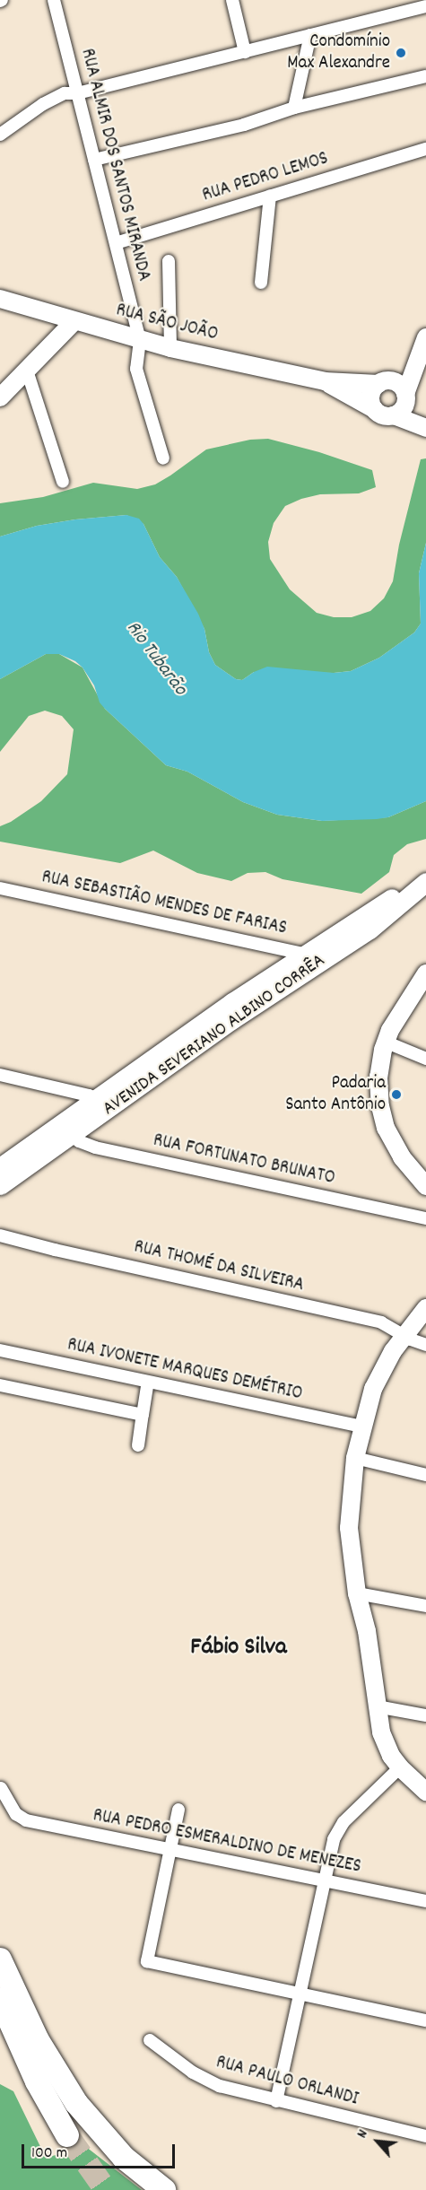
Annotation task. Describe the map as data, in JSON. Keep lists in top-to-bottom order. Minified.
{"streets":{"main road":["AVENIDA SEVERIANO ALBINO CORRÊA"],"street":["RUA ALMIR DOS SANTOS MIRANDA","RUA PEDRO LEMOS","RUA SÃO JOÃO","RUA SEBASTIÃO MENDES DE FARIAS","RUA FORTUNATO BRUNATO","RUA THOMÉ DA SILVEIRA","RUA IVONETE MARQUES DEMÉTRIO","RUA PEDRO ESMERALDINO DE MENEZES","RUA PAULO ORLANDI"]},"crossings":[["RUA ALMIR DOS SANTOS MIRANDA","RUA PEDRO LEMOS"],["RUA ALMIR DOS SANTOS MIRANDA","RUA SÃO JOÃO"],["RUA SEBASTIÃO MENDES DE FARIAS","AVENIDA SEVERIANO ALBINO CORRÊA"],["AVENIDA SEVERIANO ALBINO CORRÊA","RUA FORTUNATO BRUNATO"]],"districts":["Fábio Silva"],"water":["Rio Tubarão"],"places":["Condomínio Max Alexandre","Padaria Santo Antônio"],"scale_bar":"100 m","north":"top left"}
